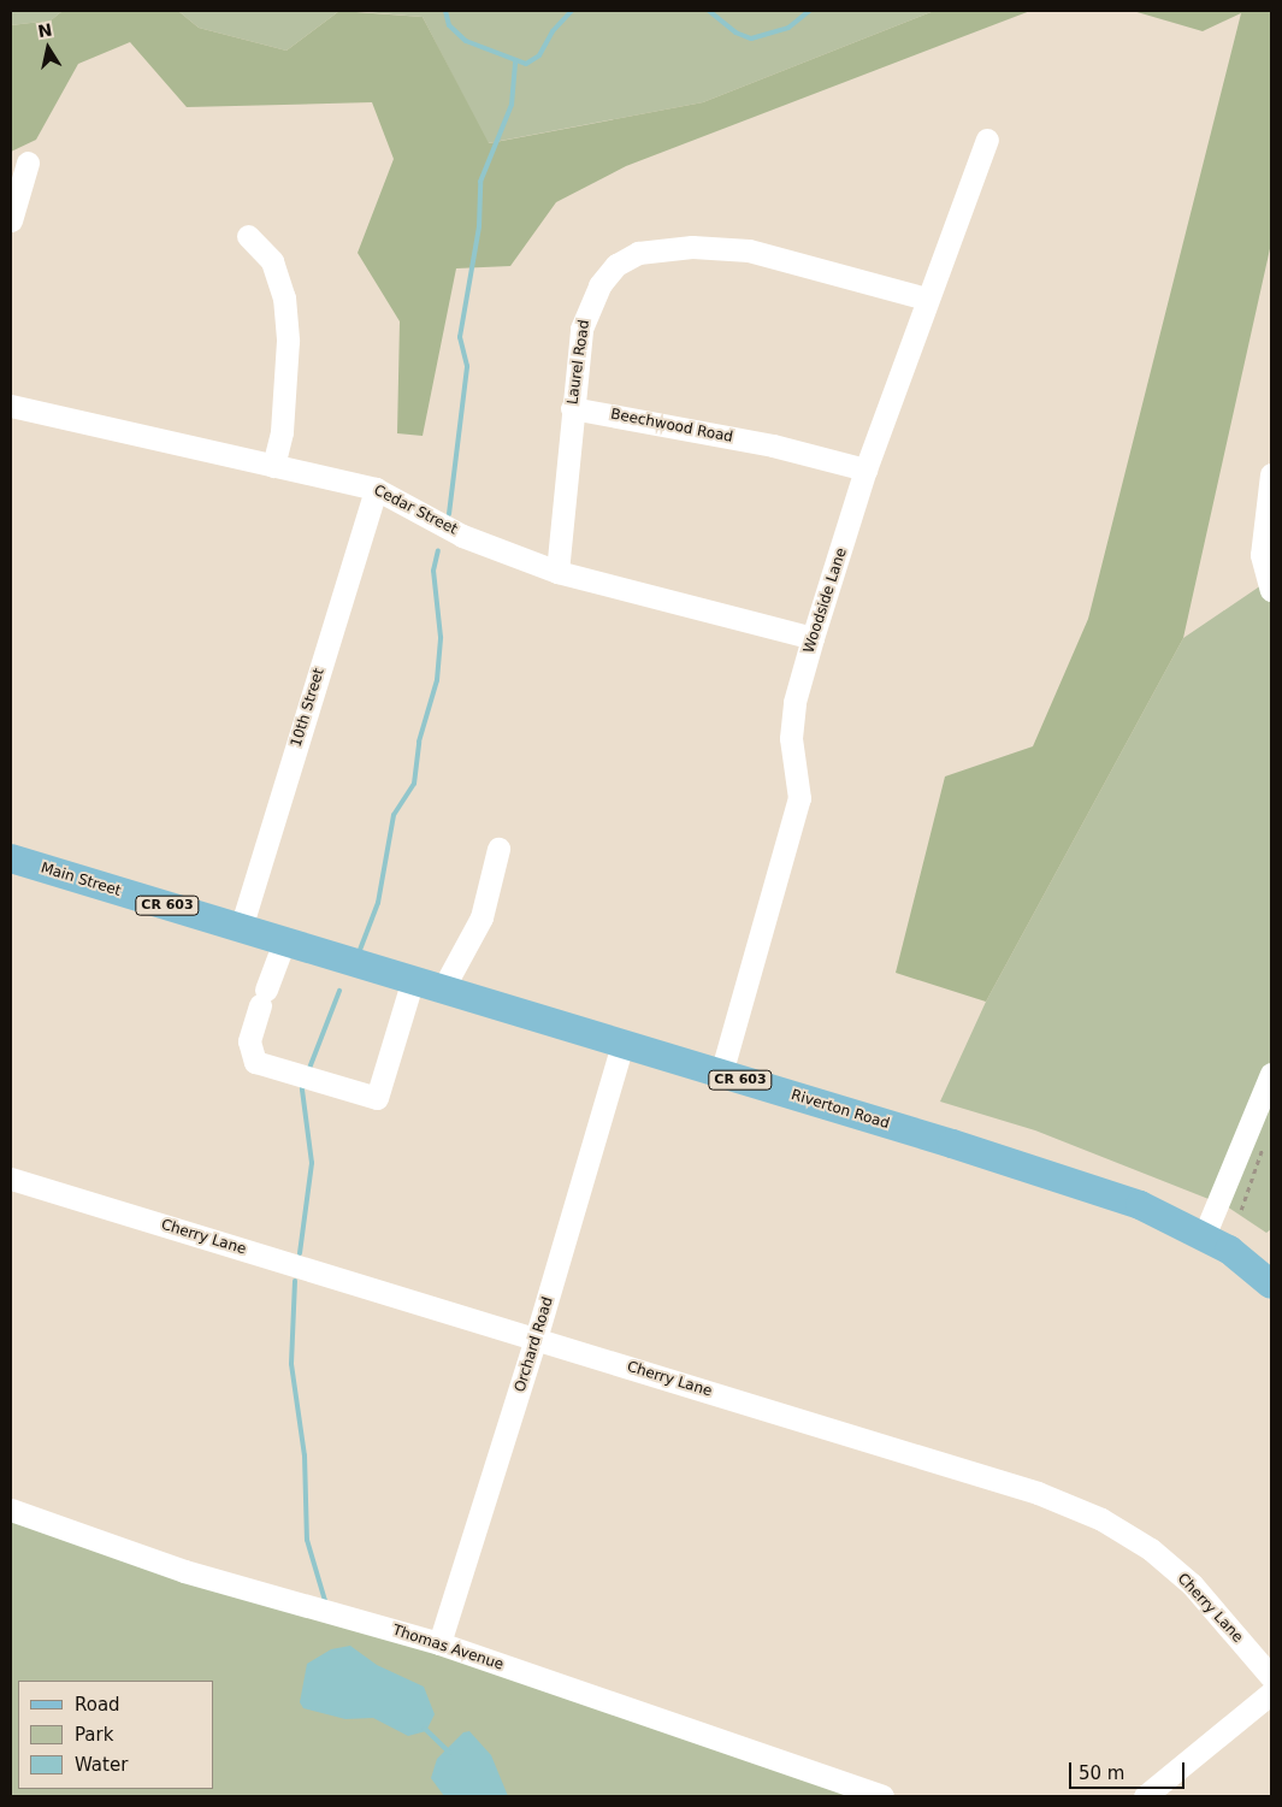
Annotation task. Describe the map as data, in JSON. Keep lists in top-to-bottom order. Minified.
{"streets":{"main road":["Main Street","CR 603","Riverton Road"],"street":["Laurel Road","Beechwood Road","Cedar Street","Woodside Lane","10th Street","Cherry Lane","Orchard Road","Thomas Avenue"]},"crossings":[["Laurel Road","Beechwood Road"],["Laurel Road","Cedar Street"],["Laurel Road","Woodside Lane"],["Beechwood Road","Woodside Lane"],["Cedar Street","Woodside Lane"],["Cedar Street","10th Street"],["Woodside Lane","Riverton Road"],["10th Street","Main Street"],["Main Street","Riverton Road"],["Riverton Road","Orchard Road"],["Cherry Lane","Orchard Road"],["Orchard Road","Thomas Avenue"]],"legend":["Road","Park","Water"],"scale_bar":"50 m","north":"top"}
